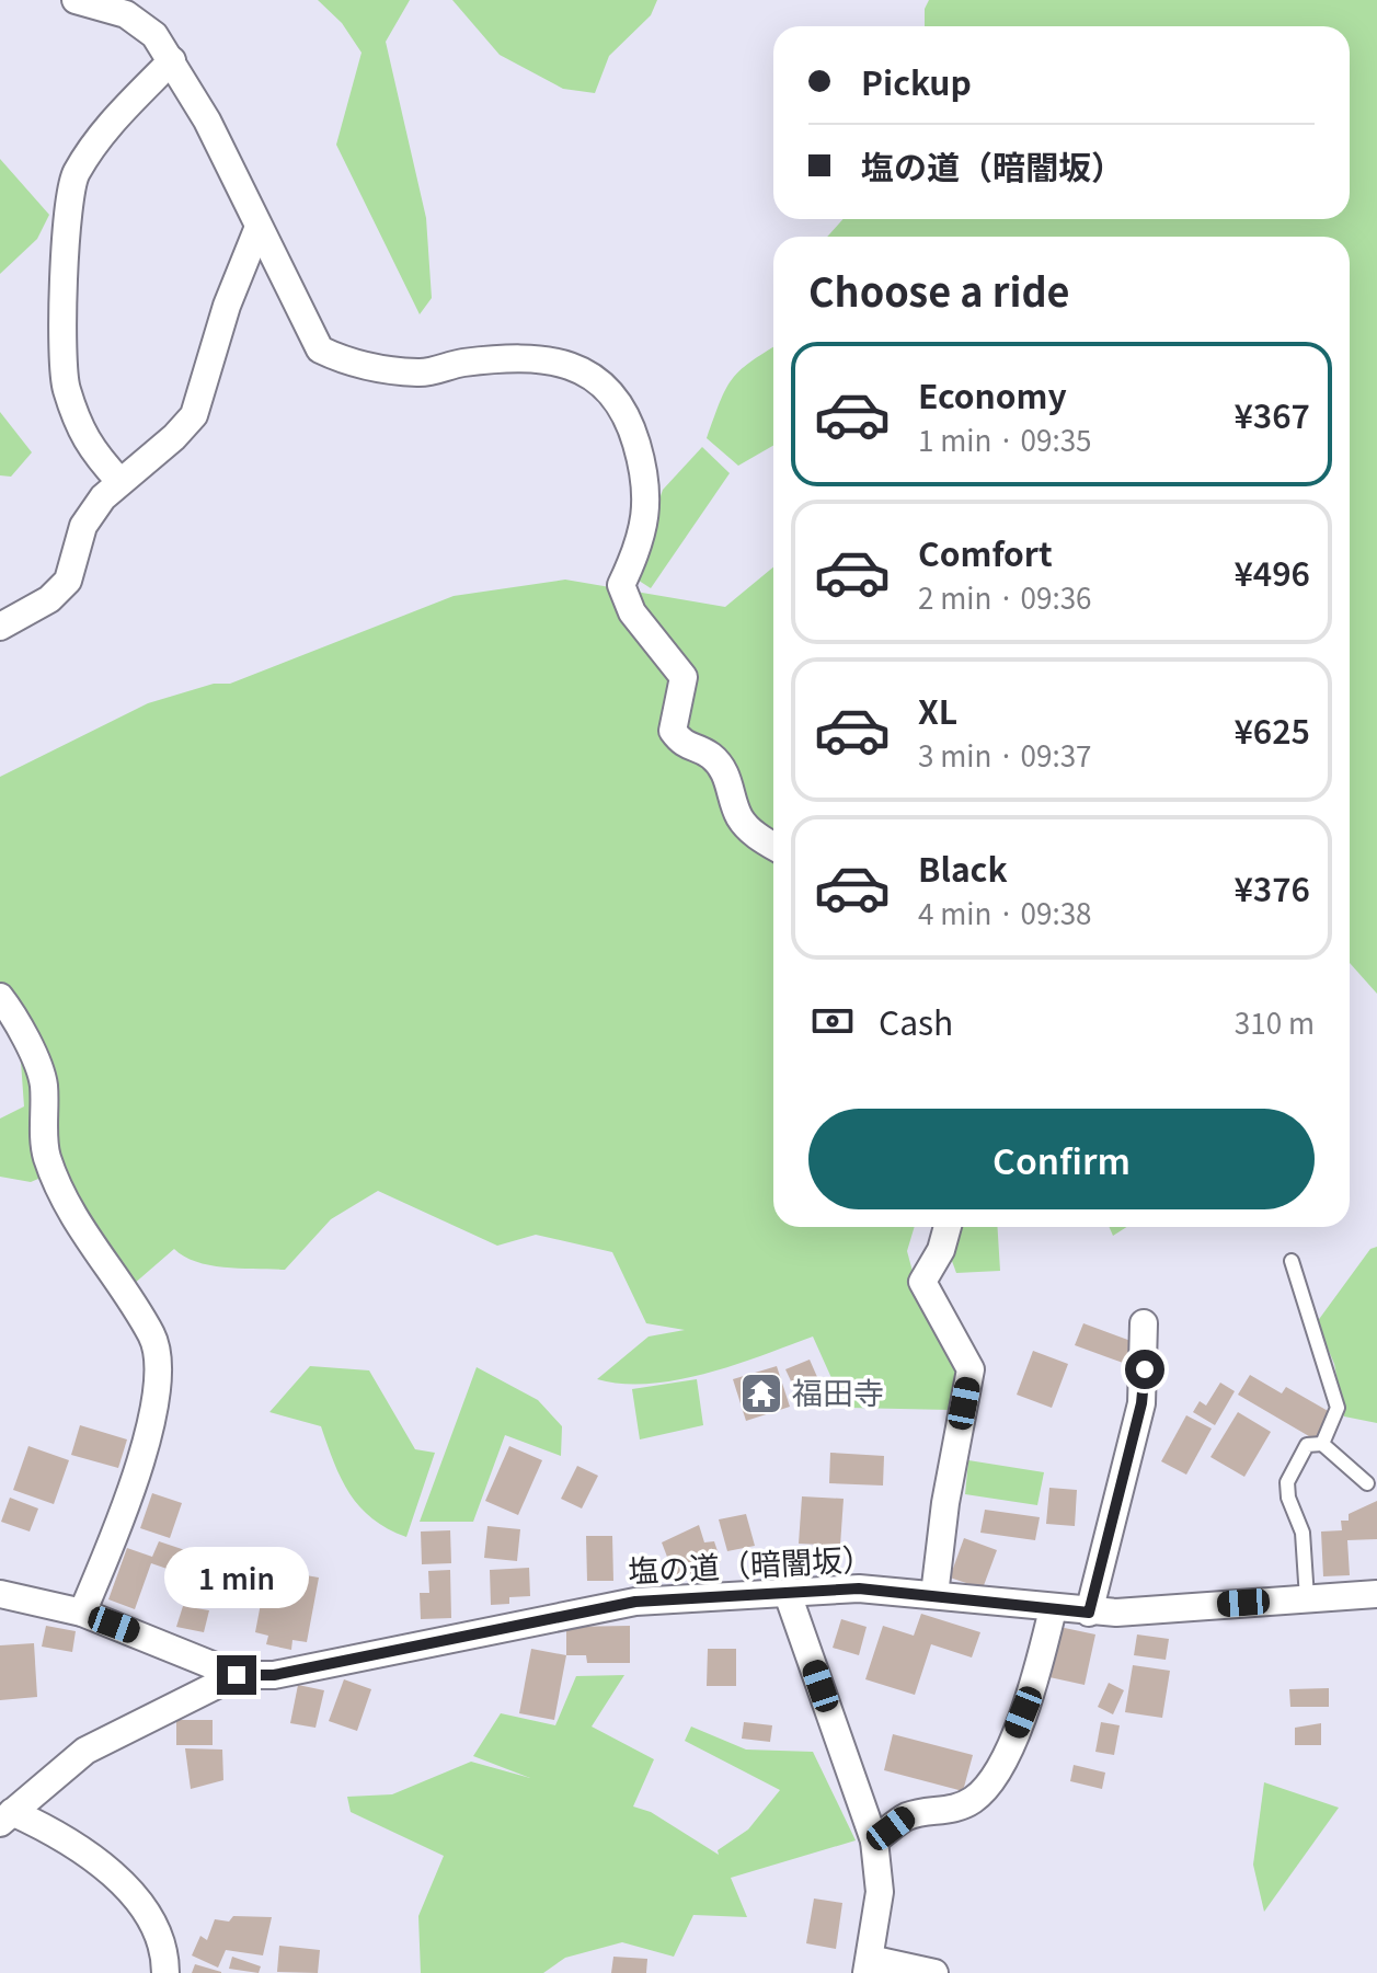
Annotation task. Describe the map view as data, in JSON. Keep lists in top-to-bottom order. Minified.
{"streets":{"street":["塩の道（暗闇坂）"]},"places":{"temple":["福田寺"]},"page":{"banner":["Pickup","塩の道（暗闇坂）"],"heading":"Choose a ride","list":[{"name":"Economy","note":"1 min · 09:35","value":"¥367"},{"name":"Comfort","note":"2 min · 09:36","value":"¥496"},{"name":"XL","note":"3 min · 09:37","value":"¥625"},{"name":"Black","note":"4 min · 09:38","value":"¥376"}],"pay":["Cash","310 m"],"buttons":"Confirm","bubble":"1 min"}}
